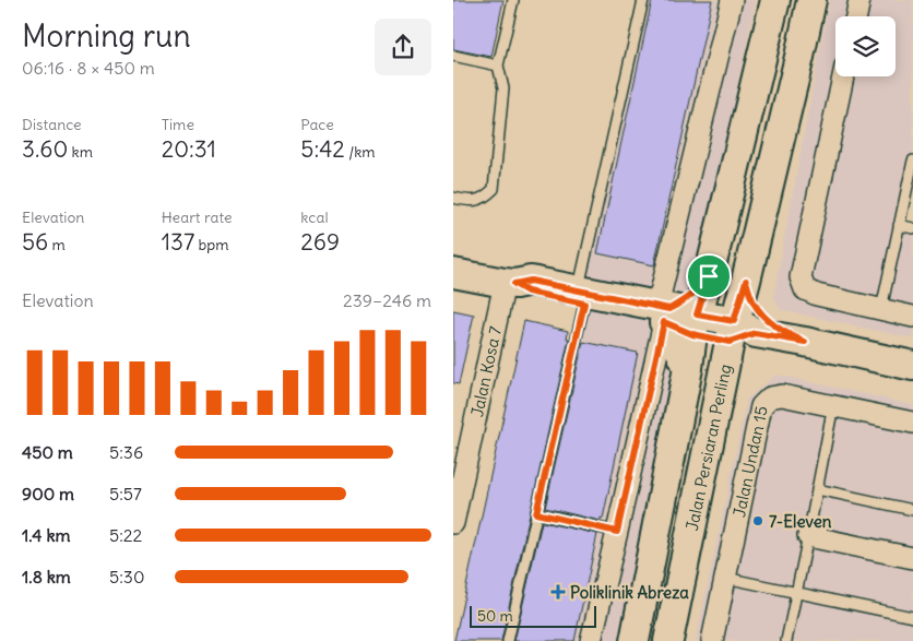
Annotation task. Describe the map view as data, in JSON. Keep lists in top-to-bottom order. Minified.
{"streets":{"main road":["Jalan Persiaran Perling"],"street":["Jalan Kosa 7","Jalan Undan 15"]},"places":{"other":["7-Eleven"],"health":["Poliklinik Abreza"]},"scale_bar":"50 m","page":{"heading":["Morning run","06:16 · 8 × 450 m"],"stats":[["Distance","3.60 km"],["Time","20:31"],["Pace","5:42 /km"],["Elevation","56 m"],["Heart rate","137 bpm"],["kcal","269"]],"chart":["Elevation","239–246 m"],"list":[{"name":"450 m","note":"5:36"},{"name":"900 m","note":"5:57"},{"name":"1.4 km","note":"5:22"},{"name":"1.8 km","note":"5:30"}],"scale":"50 m"}}
